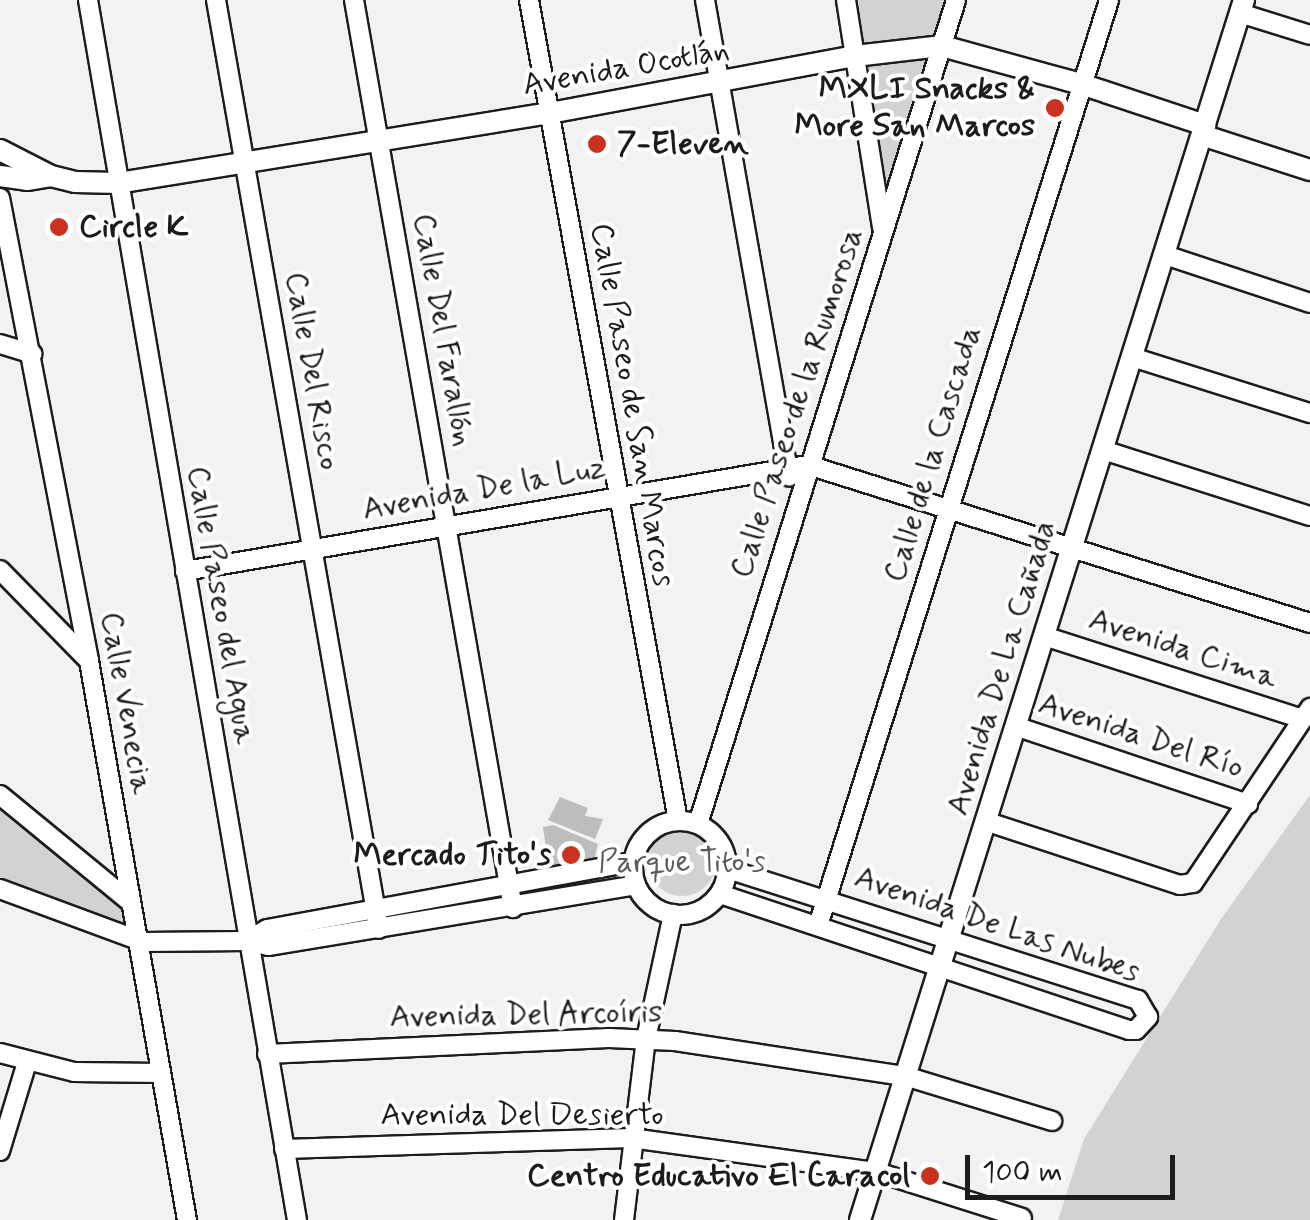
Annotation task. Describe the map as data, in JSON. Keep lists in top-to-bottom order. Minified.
{"streets":{"main road":["Avenida Ocotlán","Avenida De La Cañada"],"street":["Calle Del Farallón","Calle Del Risco","Calle Paseo de la Rumorosa","Calle Paseo de San Marcos","Calle de la Cascada","Avenida De la Luz","Calle Paseo del Agua","Avenida Cima","Calle Venecia","Avenida Del Río","Avenida De Las Nubes","Avenida Del Arcoíris","Avenida Del Desierto"]},"crossings":[["Avenida Ocotlán","Calle Del Farallón"],["Avenida Ocotlán","Calle Del Risco"],["Avenida Ocotlán","Calle Paseo de la Rumorosa"],["Avenida Ocotlán","Calle Paseo de San Marcos"],["Avenida Ocotlán","Calle de la Cascada"],["Avenida Ocotlán","Calle Paseo del Agua"],["Avenida Ocotlán","Avenida De La Cañada"],["Calle Del Farallón","Avenida De la Luz"],["Calle Del Risco","Avenida De la Luz"],["Calle Paseo de la Rumorosa","Calle Paseo de San Marcos"],["Calle Paseo de la Rumorosa","Avenida De la Luz"],["Calle Paseo de la Rumorosa","Avenida De Las Nubes"],["Calle Paseo de San Marcos","Avenida De la Luz"],["Calle Paseo de San Marcos","Avenida De Las Nubes"],["Calle de la Cascada","Avenida De la Luz"],["Calle de la Cascada","Avenida De Las Nubes"],["Avenida De la Luz","Calle Paseo del Agua"],["Avenida De la Luz","Avenida De La Cañada"],["Calle Paseo del Agua","Avenida Del Arcoíris"],["Calle Paseo del Agua","Avenida Del Desierto"],["Avenida Cima","Avenida De La Cañada"],["Avenida De La Cañada","Avenida Del Río"],["Avenida De La Cañada","Avenida De Las Nubes"],["Avenida De La Cañada","Avenida Del Arcoíris"],["Avenida De La Cañada","Avenida Del Desierto"]],"parks":["Parque Tito's"],"places":["MXLI Snacks & More San Marcos","7-Eleven","Circle K","Mercado Tito's","Centro Educativo El Caracol"],"scale_bar":"100 m"}
